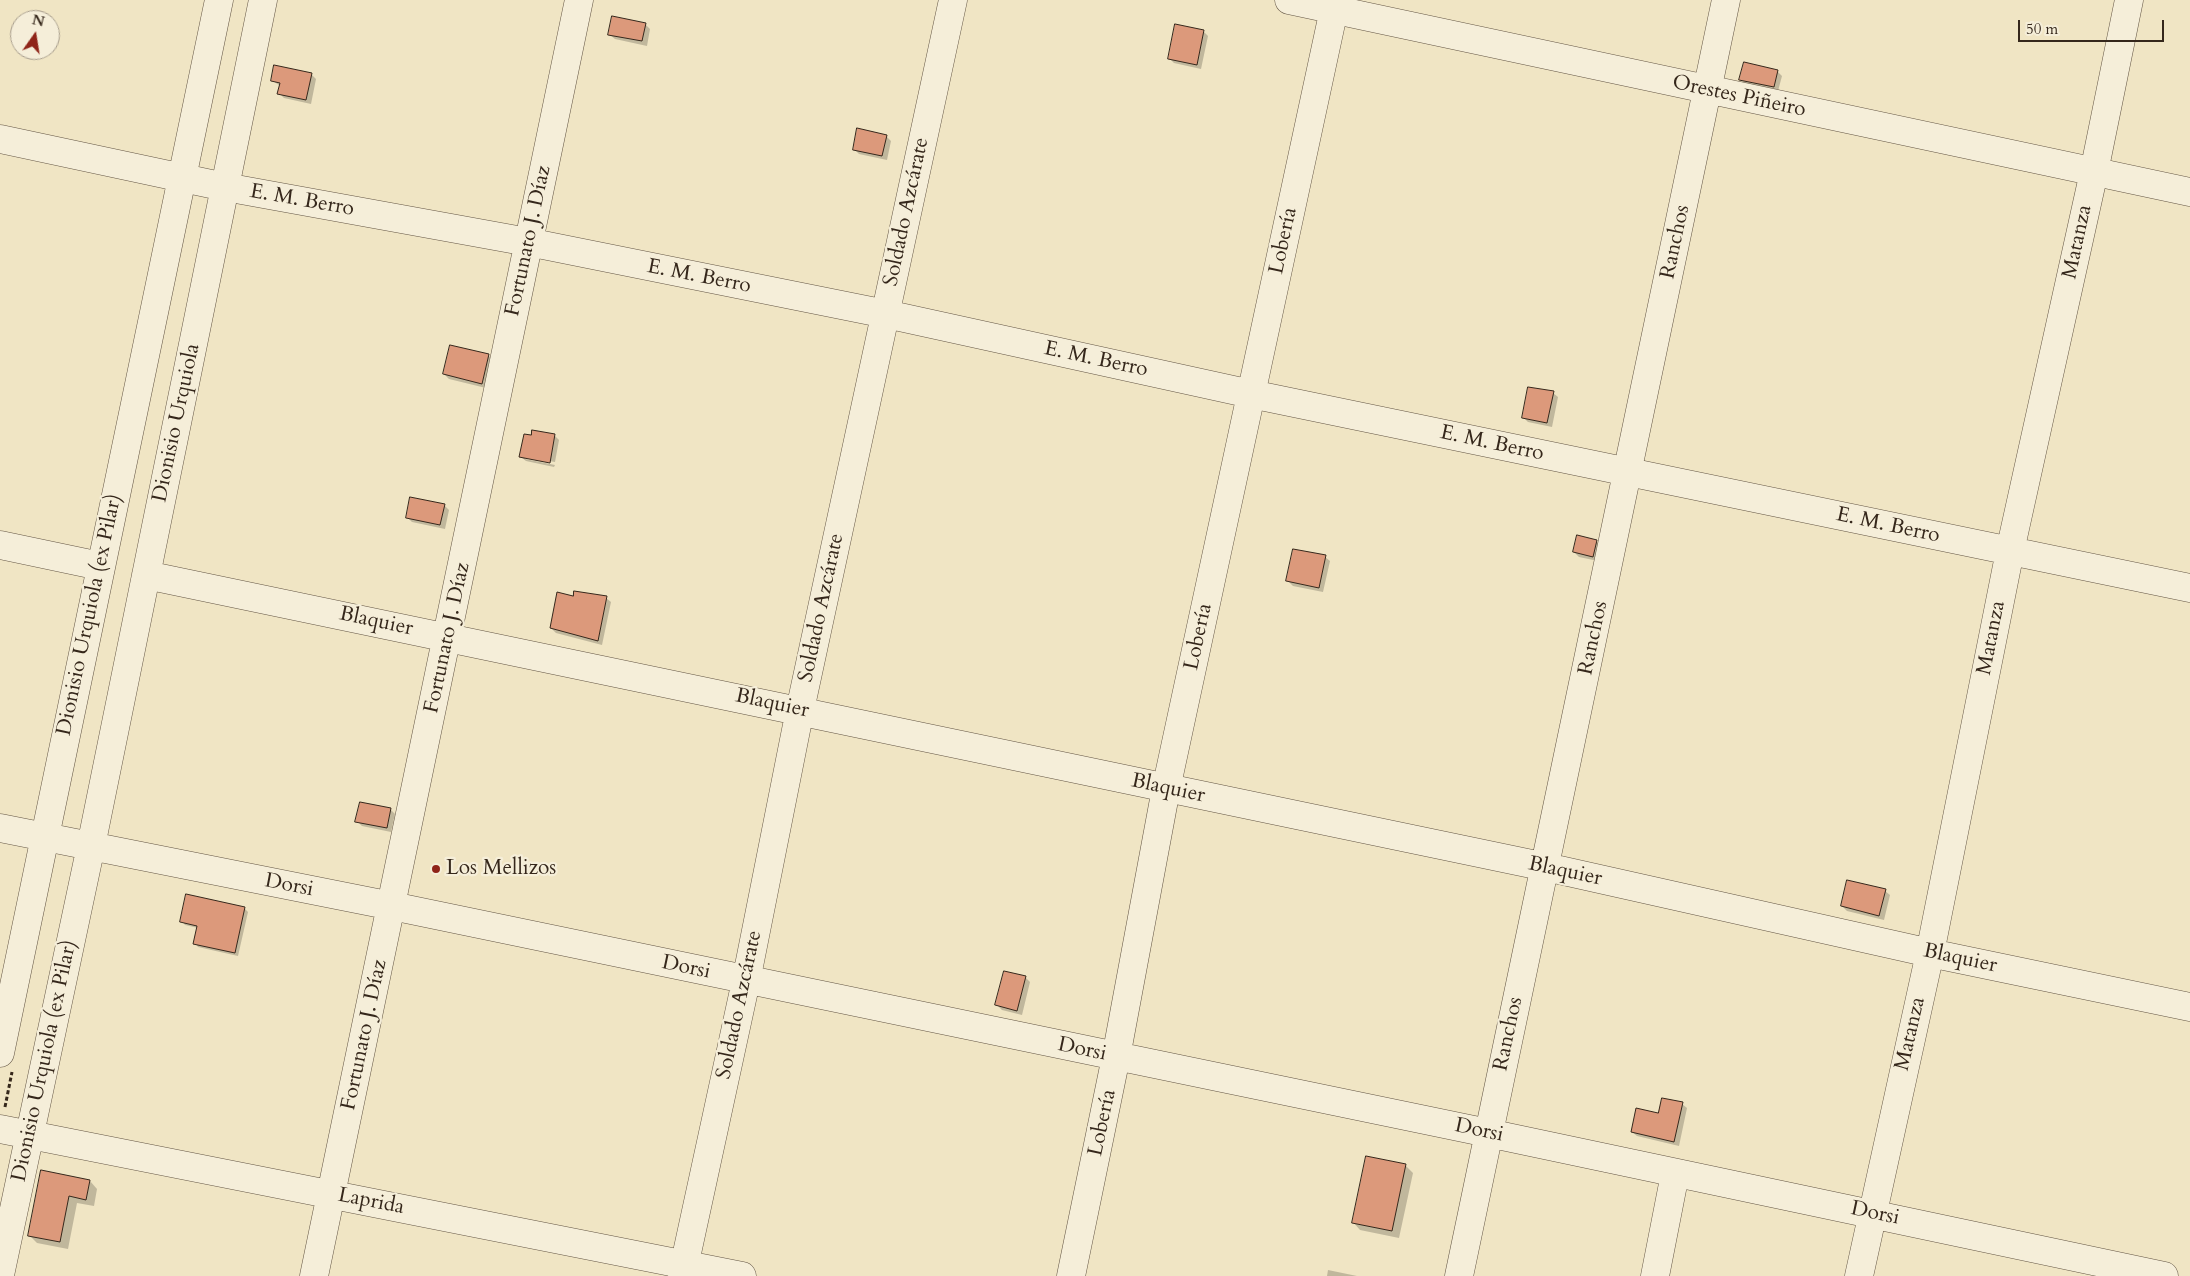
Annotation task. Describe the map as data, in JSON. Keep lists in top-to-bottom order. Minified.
{"streets":{"street":["Orestes Piñeiro","E. M. Berro","Soldado Azcárate","Fortunato J. Díaz","Lobería","Ranchos","Matanza","Dionisio Urquiola","Dionisio Urquiola (ex Pilar)","Blaquier","Dorsi","Laprida"]},"crossings":[["Orestes Piñeiro","Lobería"],["Orestes Piñeiro","Ranchos"],["Orestes Piñeiro","Matanza"],["E. M. Berro","Soldado Azcárate"],["E. M. Berro","Fortunato J. Díaz"],["E. M. Berro","Lobería"],["E. M. Berro","Ranchos"],["E. M. Berro","Matanza"],["E. M. Berro","Dionisio Urquiola"],["E. M. Berro","Dionisio Urquiola (ex Pilar)"],["Soldado Azcárate","Blaquier"],["Soldado Azcárate","Dorsi"],["Soldado Azcárate","Laprida"],["Fortunato J. Díaz","Blaquier"],["Fortunato J. Díaz","Dorsi"],["Fortunato J. Díaz","Laprida"],["Lobería","Blaquier"],["Lobería","Dorsi"],["Ranchos","Blaquier"],["Ranchos","Dorsi"],["Matanza","Blaquier"],["Matanza","Dorsi"],["Dionisio Urquiola","Dionisio Urquiola (ex Pilar)"],["Dionisio Urquiola","Blaquier"],["Dionisio Urquiola","Dorsi"],["Dionisio Urquiola (ex Pilar)","Dorsi"],["Dionisio Urquiola (ex Pilar)","Laprida"]],"places":["Los Mellizos"],"scale_bar":"50 m","north":"top"}
